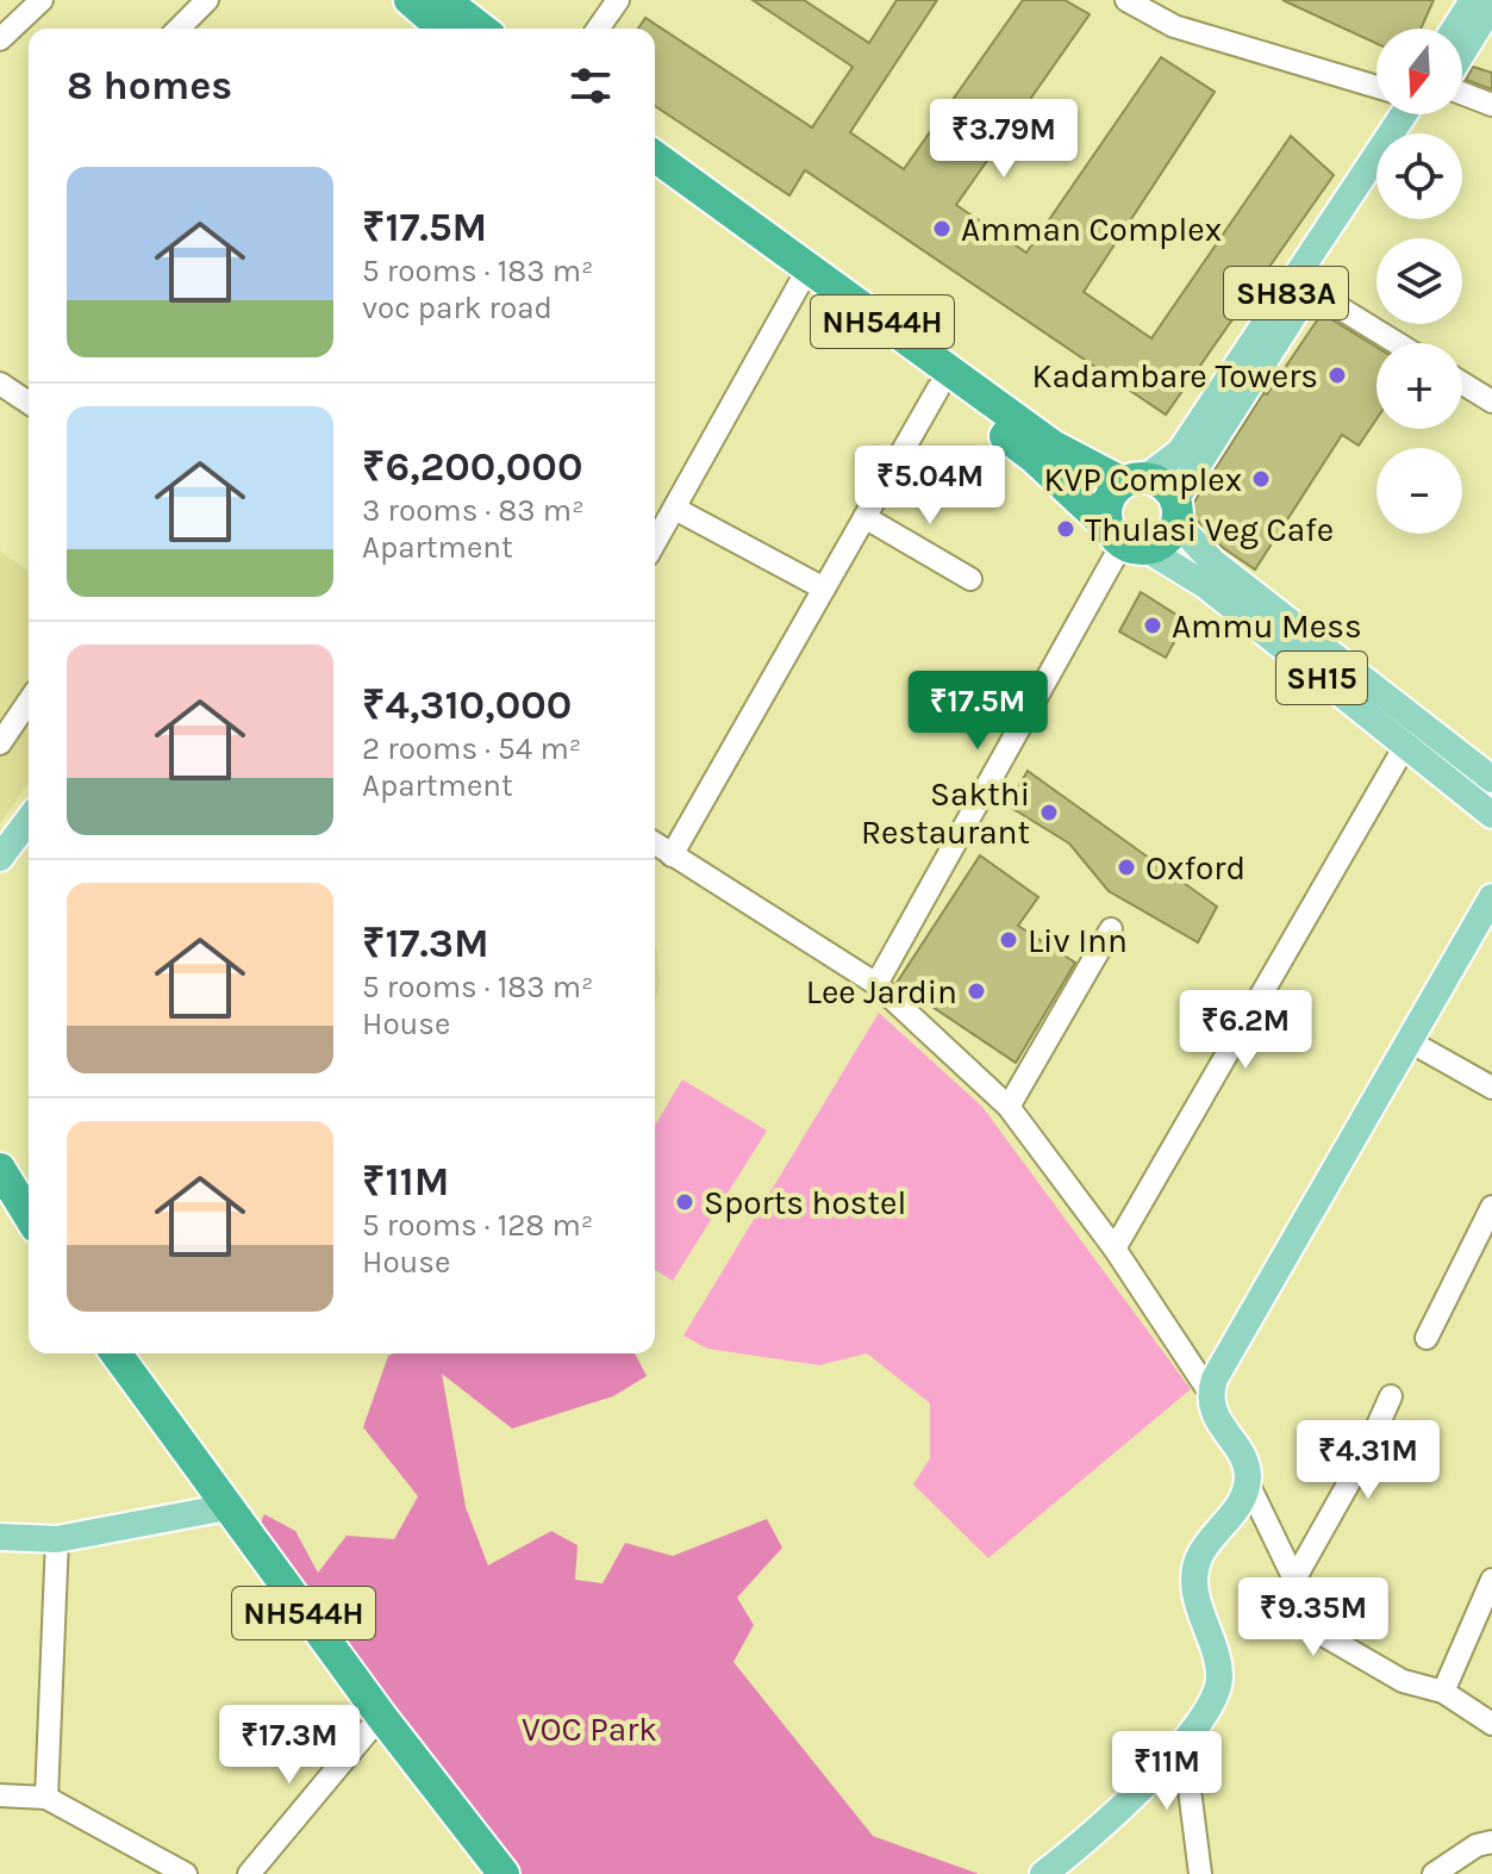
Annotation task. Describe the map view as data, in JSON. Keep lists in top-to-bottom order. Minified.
{"streets":{"highway":["NH544H"],"main road":["SH83A","SH15"]},"crossings":[["SH83A","NH544H"],["SH83A","SH15"],["NH544H","SH15"]],"parks":["VOC Park"],"places":["Amman Complex","Kadambare Towers","KVP Complex","Thulasi Veg Cafe","Ammu Mess","Sakthi Restaurant","Oxford","Liv Inn","Lee Jardin","Sports hostel"],"north":"bottom","page":{"map_buttons":["+","−"],"heading":"8 homes","price":["₹3.79M","₹5.04M","₹17.5M","₹6.2M","₹4.31M","₹9.35M","₹17.3M","₹11M"],"list":[{"name":"₹17.5M","note":"5 rooms · 183 m² · voc park road"},{"name":"₹6,200,000","note":"3 rooms · 83 m² · Apartment"},{"name":"₹4,310,000","note":"2 rooms · 54 m² · Apartment"},{"name":"₹17.3M","note":"5 rooms · 183 m² · House"},{"name":"₹11M","note":"5 rooms · 128 m² · House"}]}}
